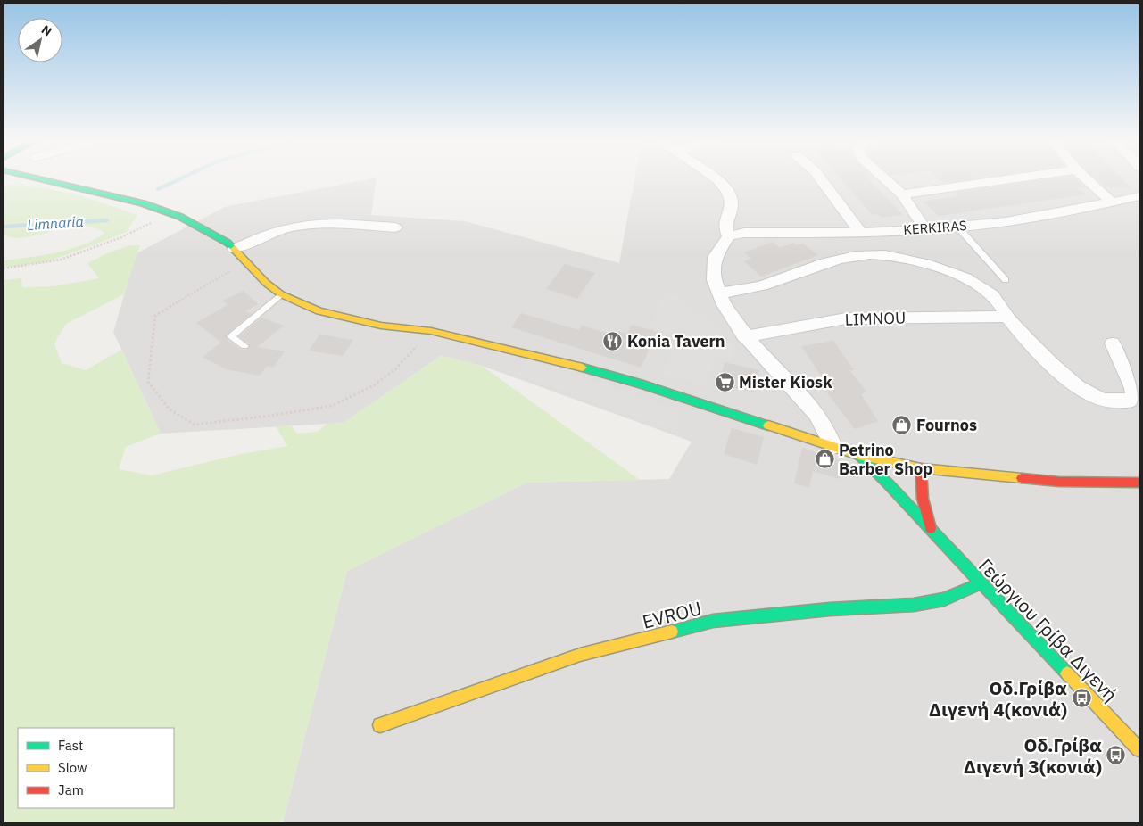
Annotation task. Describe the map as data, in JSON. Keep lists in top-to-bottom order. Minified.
{"streets":{"main road":["EVROU","Γεώργιου Γρίβα Διγενή"],"street":["KERKIRAS","LIMNOU"]},"crossings":[["EVROU","Γεώργιου Γρίβα Διγενή"]],"water":["Limnaria"],"places":{"restaurant":["Konia Tavern"],"supermarket":["Mister Kiosk"],"shop":["Fournos","Petrino Barber Shop"],"bus stop":["Οδ.Γρίβα Διγενή 4(κονιά)","Οδ.Γρίβα Διγενή 3(κονιά)"]},"legend":["Fast","Slow","Jam"],"north":"top right"}
